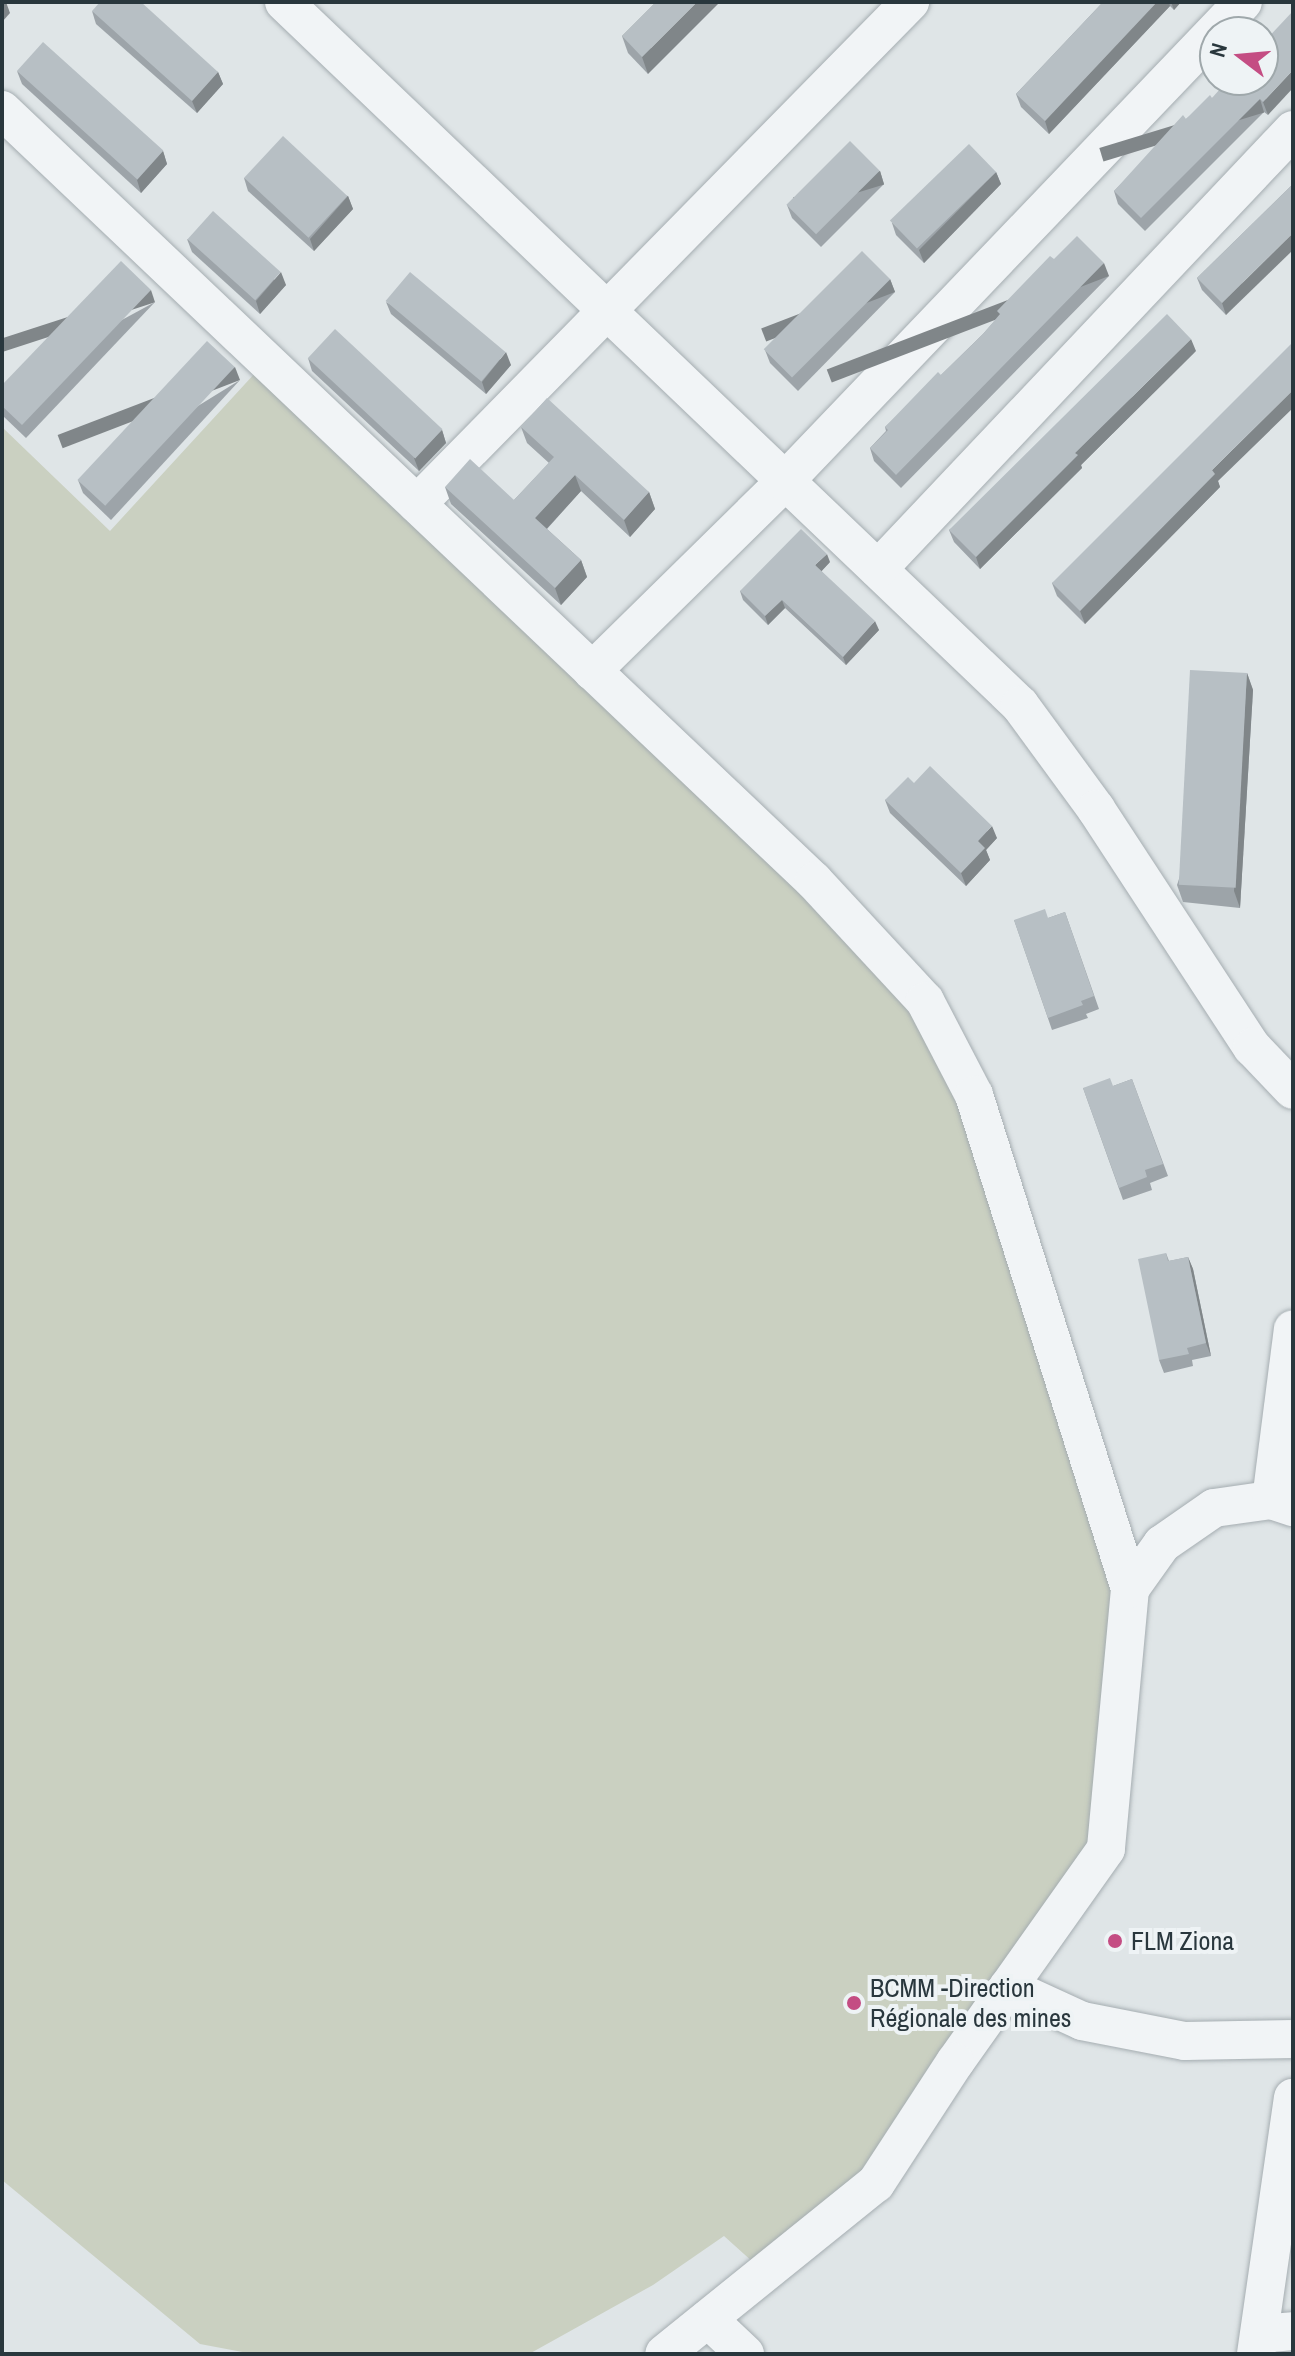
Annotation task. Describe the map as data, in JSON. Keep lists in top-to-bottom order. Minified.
{"places":["FLM Ziona","BCMM -Direction Régionale des mines"],"north":"left"}
